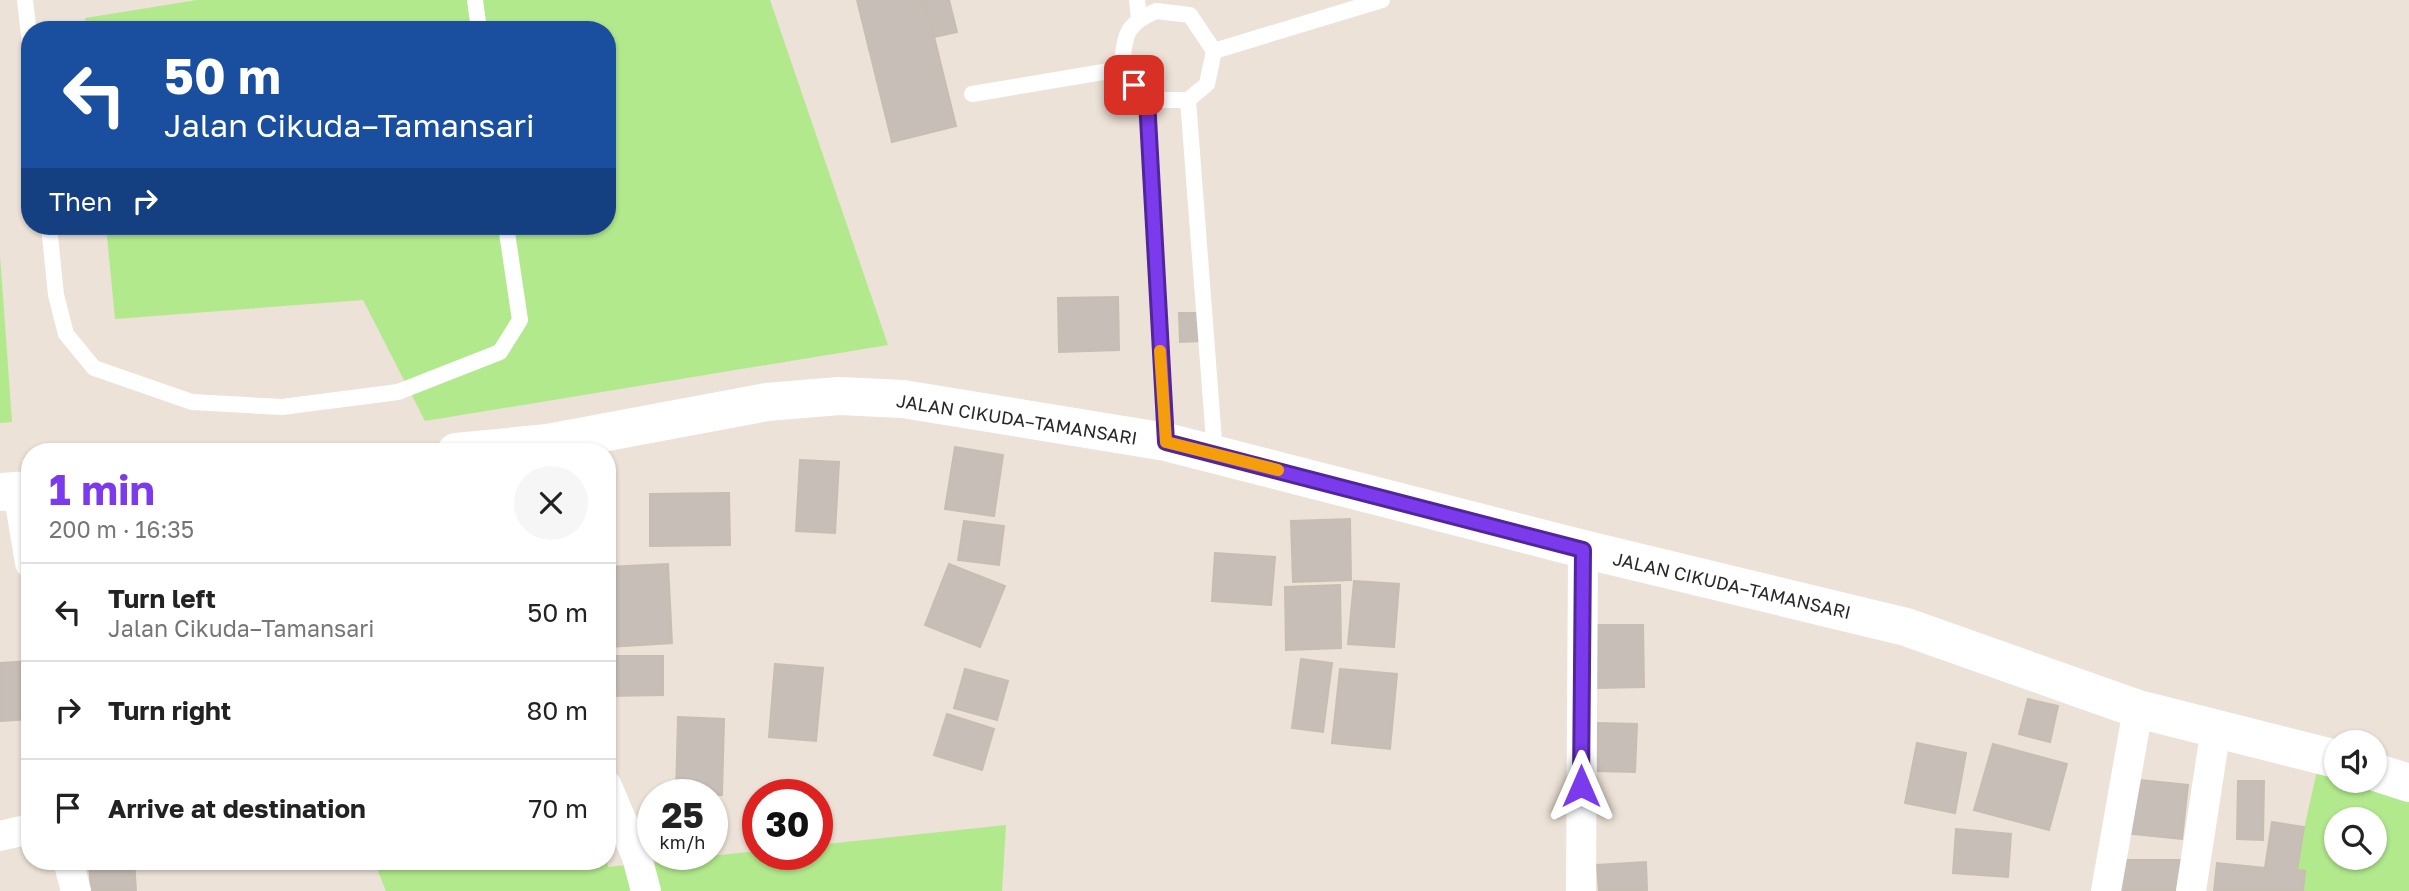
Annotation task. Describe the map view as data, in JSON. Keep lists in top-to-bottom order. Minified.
{"streets":{"street":["JALAN CIKUDA–TAMANSARI"]},"page":{"turn":["50 m","Jalan Cikuda–Tamansari"],"then":"Then","heading":["1 min","200 m · 16:35"],"list":[{"name":"Turn left","note":"Jalan Cikuda–Tamansari","value":"50 m"},{"name":"Turn right","value":"80 m"},{"name":"Arrive at destination","value":"70 m"}],"speed":"25 km/h","limit":"30"}}
